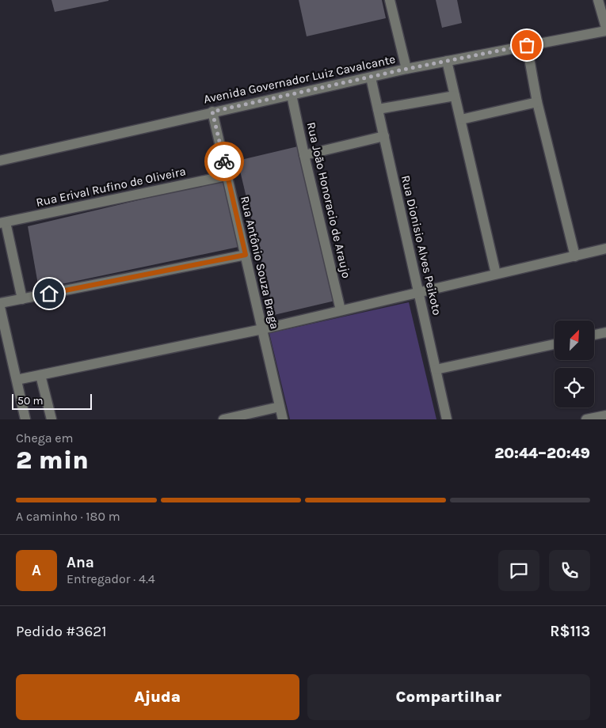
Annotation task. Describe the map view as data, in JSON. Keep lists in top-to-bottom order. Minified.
{"streets":{"street":["Avenida Governador Luiz Cavalcante","Rua Erival Rufino de Oliveira","Rua João Honoracio de Araujo","Rua Dionisio Alves Peikoto","Rua Antônio Souza Braga"]},"crossings":[["Avenida Governador Luiz Cavalcante","Rua João Honoracio de Araujo"],["Avenida Governador Luiz Cavalcante","Rua Dionisio Alves Peikoto"],["Avenida Governador Luiz Cavalcante","Rua Antônio Souza Braga"],["Rua Erival Rufino de Oliveira","Rua Antônio Souza Braga"]],"scale_bar":"50 m","north":"top right","page":{"scale":"50 m","heading":["2 min","Chega em","20:44–20:49"],"panel":["Ana","Entregador · 4.4","Pedido #3621","R$113"],"bar":"A caminho · 180 m","round":"A","buttons":["Ajuda","Compartilhar"]}}
